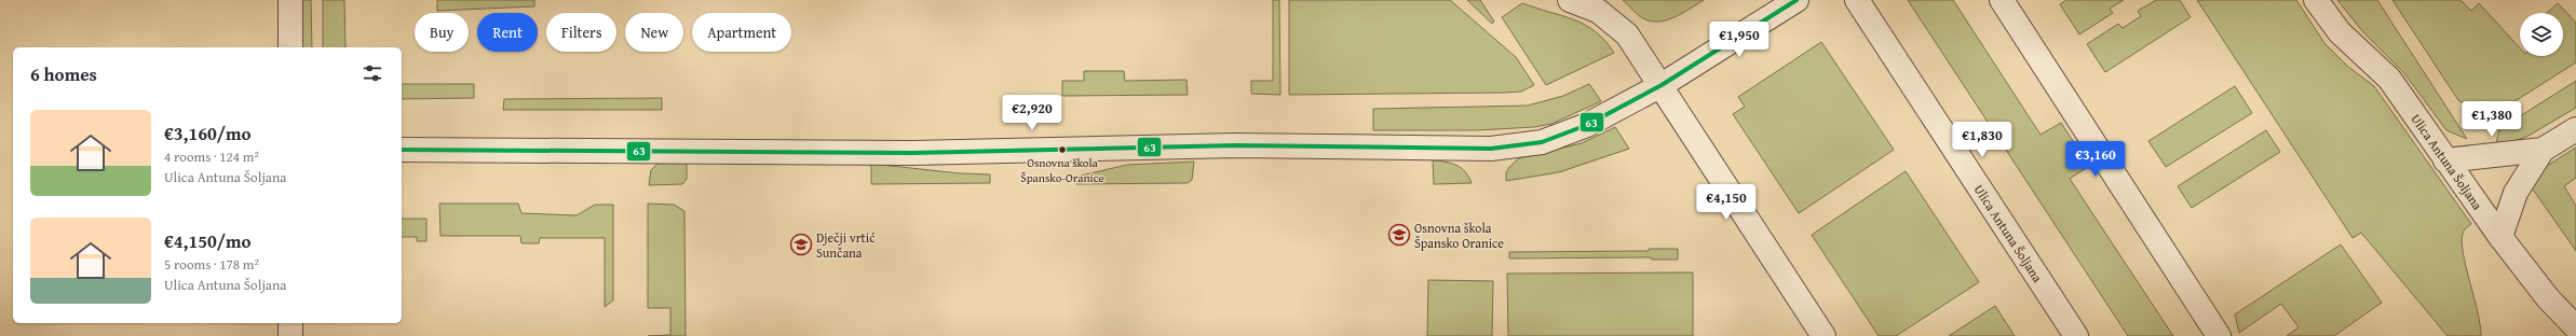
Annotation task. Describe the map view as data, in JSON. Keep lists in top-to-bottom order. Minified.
{"streets":{"street":["Ulica Antuna Šoljana"]},"places":{"other":["Osnovna škola Špansko-Oranice"],"school or university":["Osnovna škola Špansko Oranice","Dječji vrtić Sunčana"]},"lines":["transit line 63"],"page":{"chip":["Buy","Rent","Filters","New","Apartment"],"price":["€1,950","€2,920","€1,380","€1,830","€3,160","€4,150"],"heading":"6 homes","list":[{"name":"€3,160/mo","note":"4 rooms · 124 m² · Ulica Antuna Šoljana"},{"name":"€4,150/mo","note":"5 rooms · 178 m² · Ulica Antuna Šoljana"}]}}
